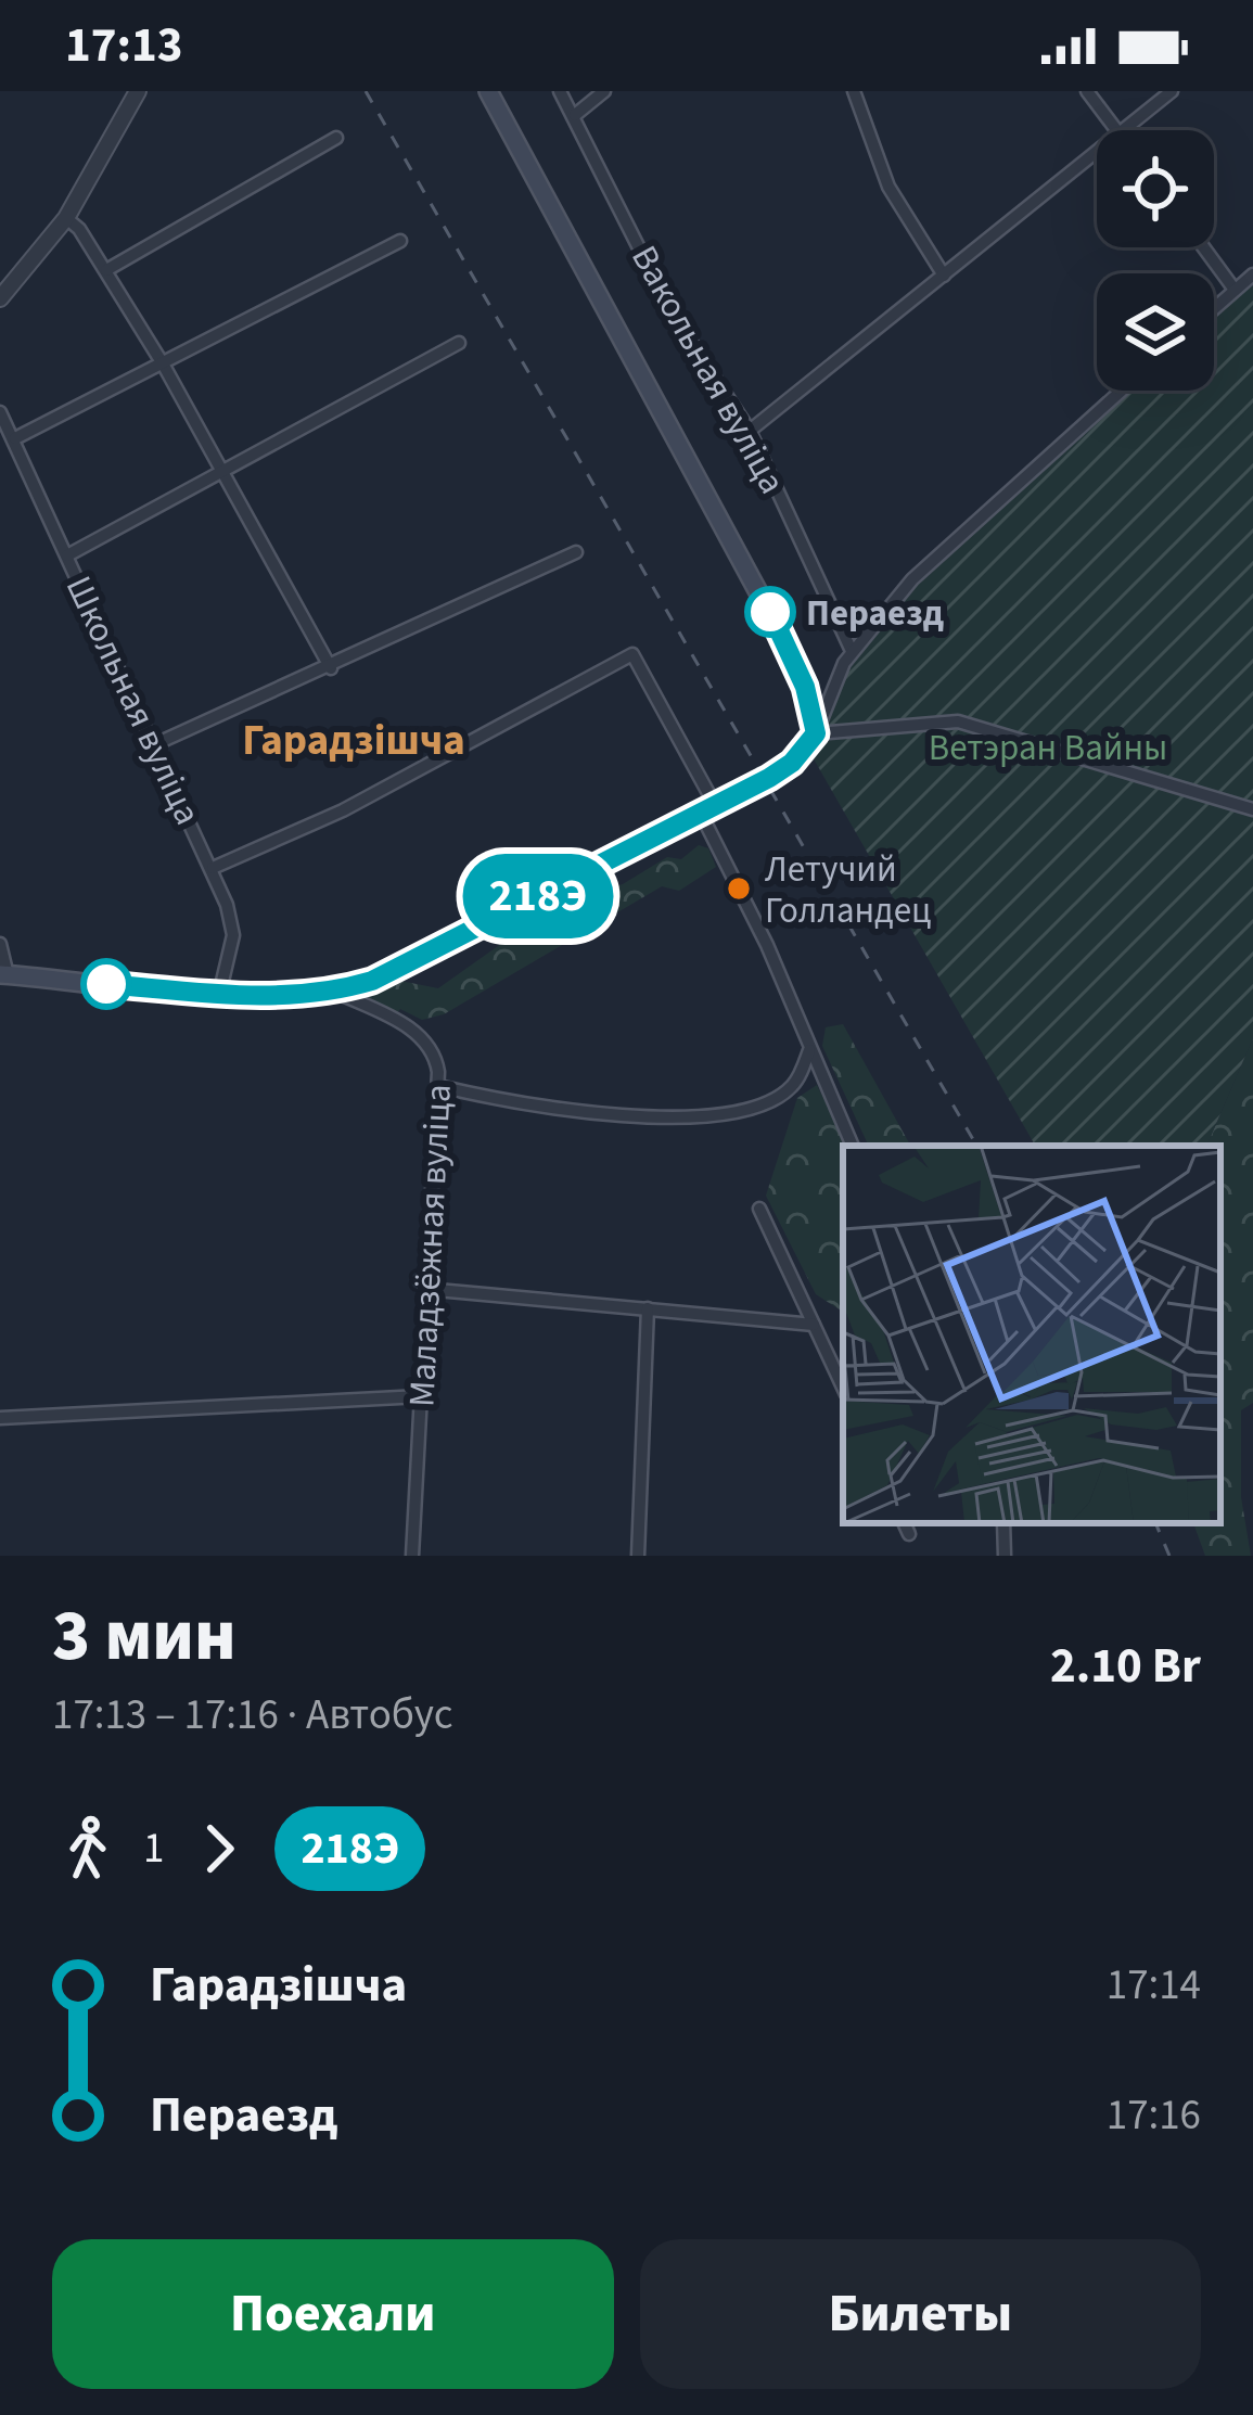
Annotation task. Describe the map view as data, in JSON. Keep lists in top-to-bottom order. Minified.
{"streets":{"street":["Вакольная вуліца","Школьная вуліца","Маладзёжная вуліца"]},"districts":["Гарадзішча"],"parks":["Ветэран Вайны"],"places":["Пераезд","Летучий Голландец"],"lines":["bus line 218Э"],"page":{"status":"17:13","on_map":"218Э","heading":["3 мин","17:13 – 17:16 · Автобус","2.10 Br"],"legs":["1","218Э"],"list":[{"name":"Гарадзішча","value":"17:14"},{"name":"Пераезд","value":"17:16"}],"buttons":["Поехали","Билеты"]}}
